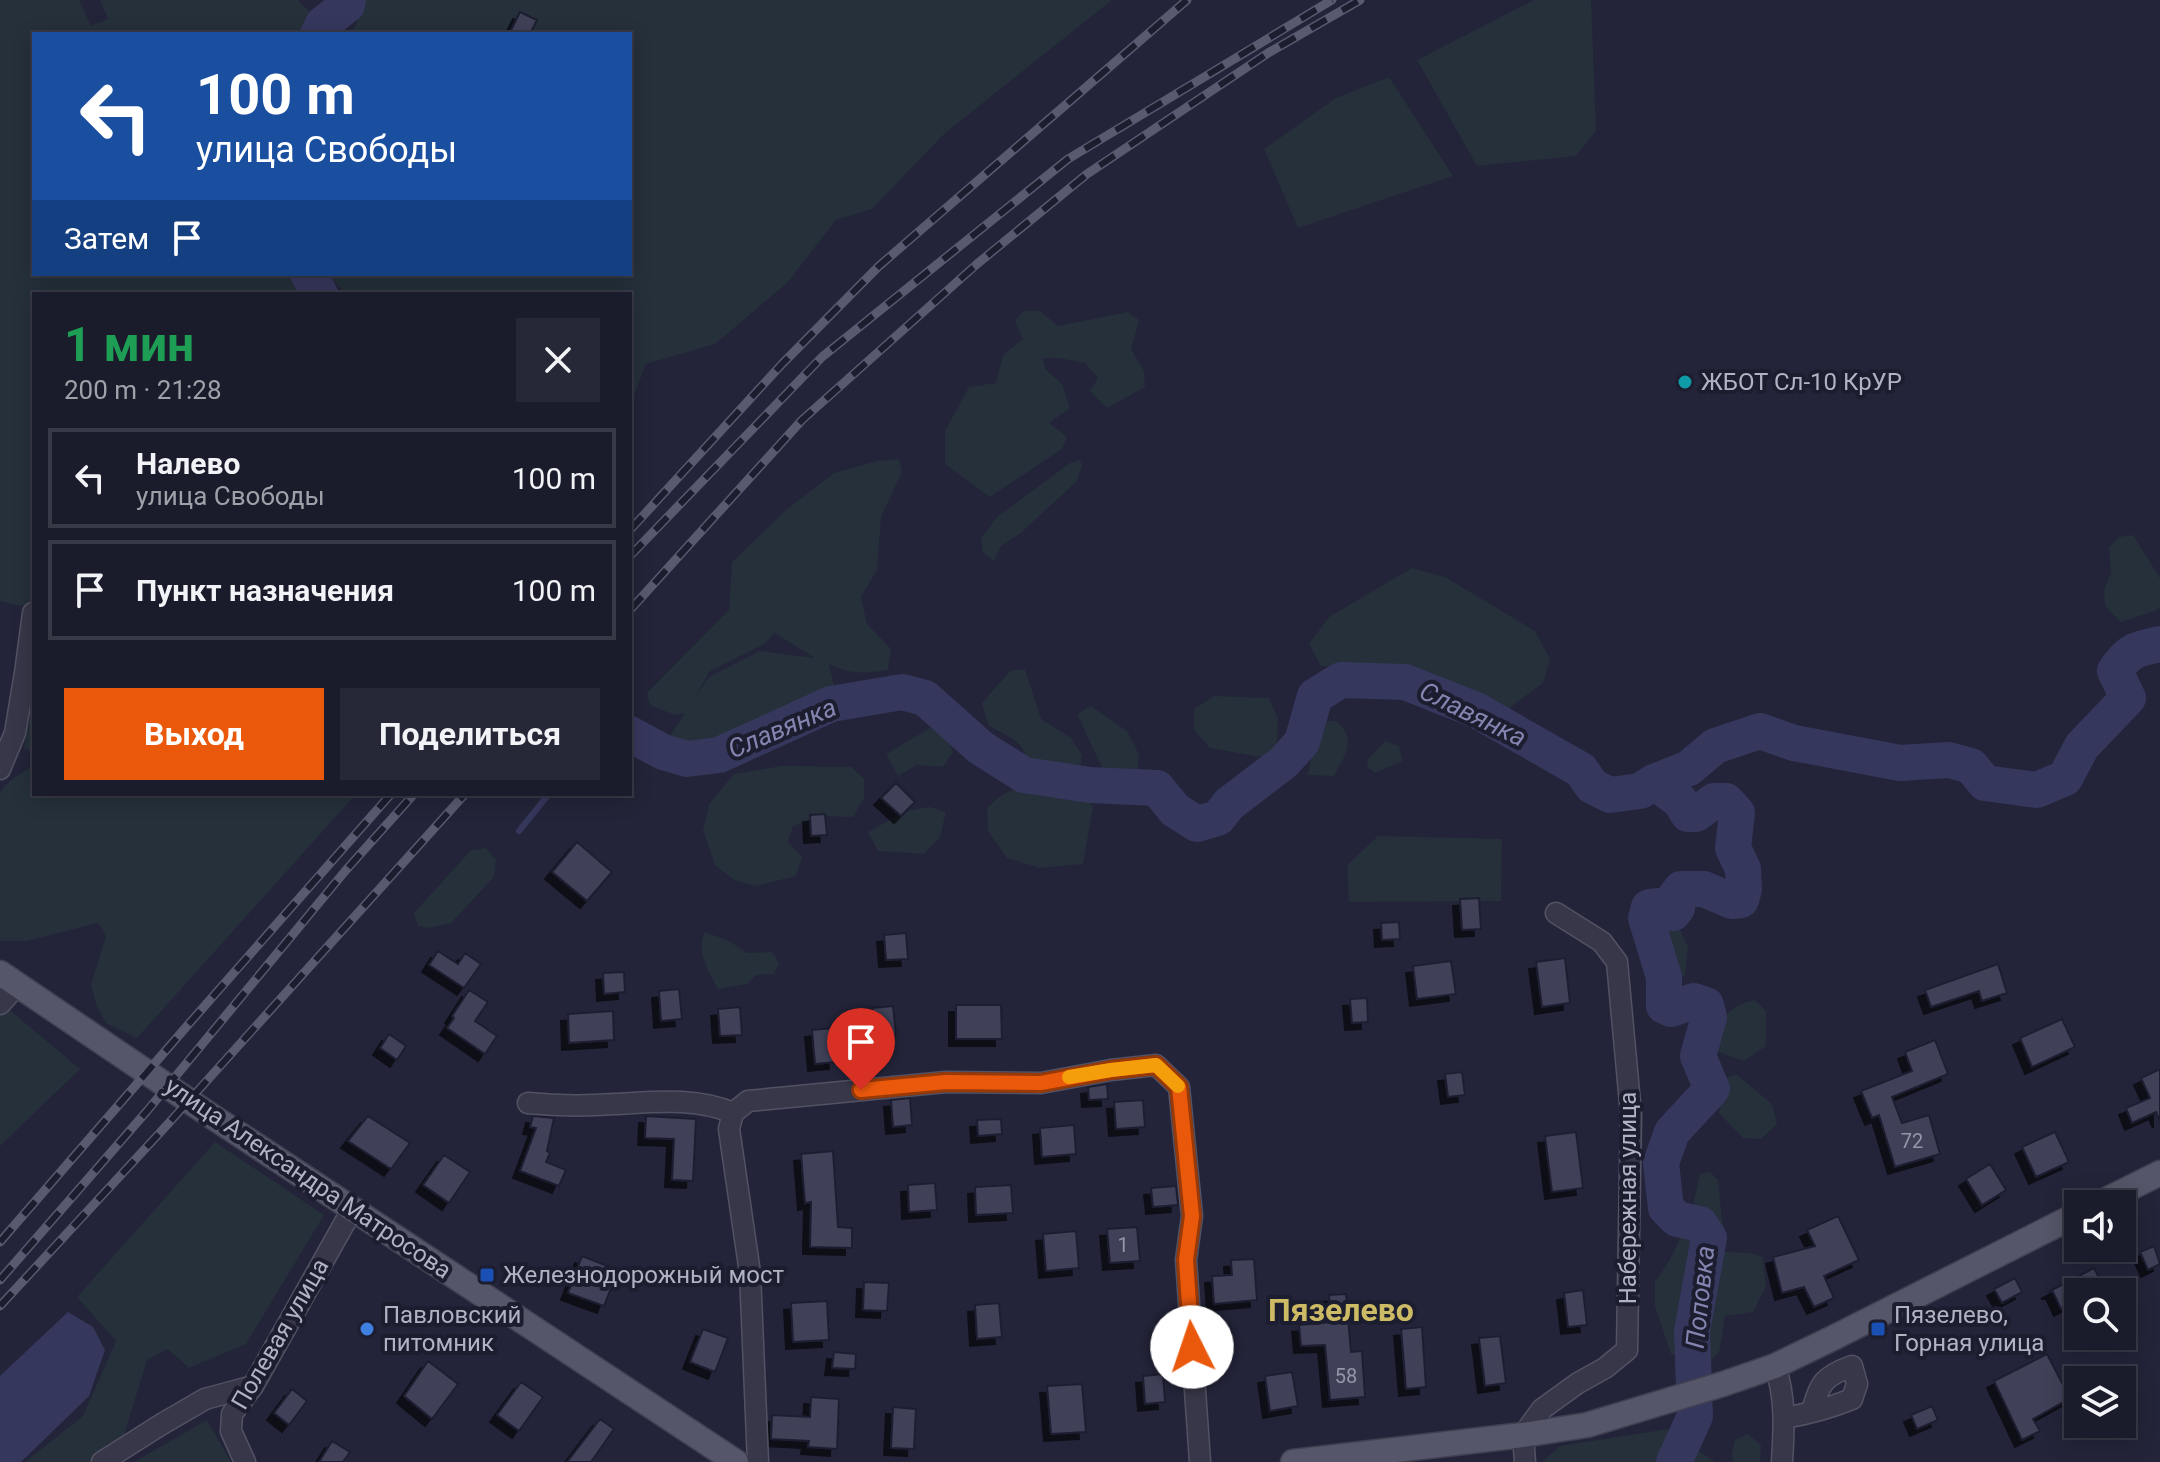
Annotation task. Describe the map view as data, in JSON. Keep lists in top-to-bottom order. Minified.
{"streets":{"main road":["улица Александра Матросова"],"street":["Набережная улица","Полевая улица"]},"crossings":[["улица Александра Матросова","Полевая улица"]],"districts":["Пязелево"],"water":["Славянка","Поповка"],"places":{"other":["ЖБОТ Сл-10 КрУР","Павловский питомник"],"transit":["Железнодорожный мост","Пязелево, Горная улица"]},"house_numbers":["72","1","58"],"page":{"turn":["100 m","улица Свободы"],"then":"Затем","heading":["1 мин","200 m · 21:28"],"list":[{"name":"Налево","note":"улица Свободы","value":"100 m"},{"name":"Пункт назначения","value":"100 m"}],"buttons":["Выход","Поделиться"]}}
